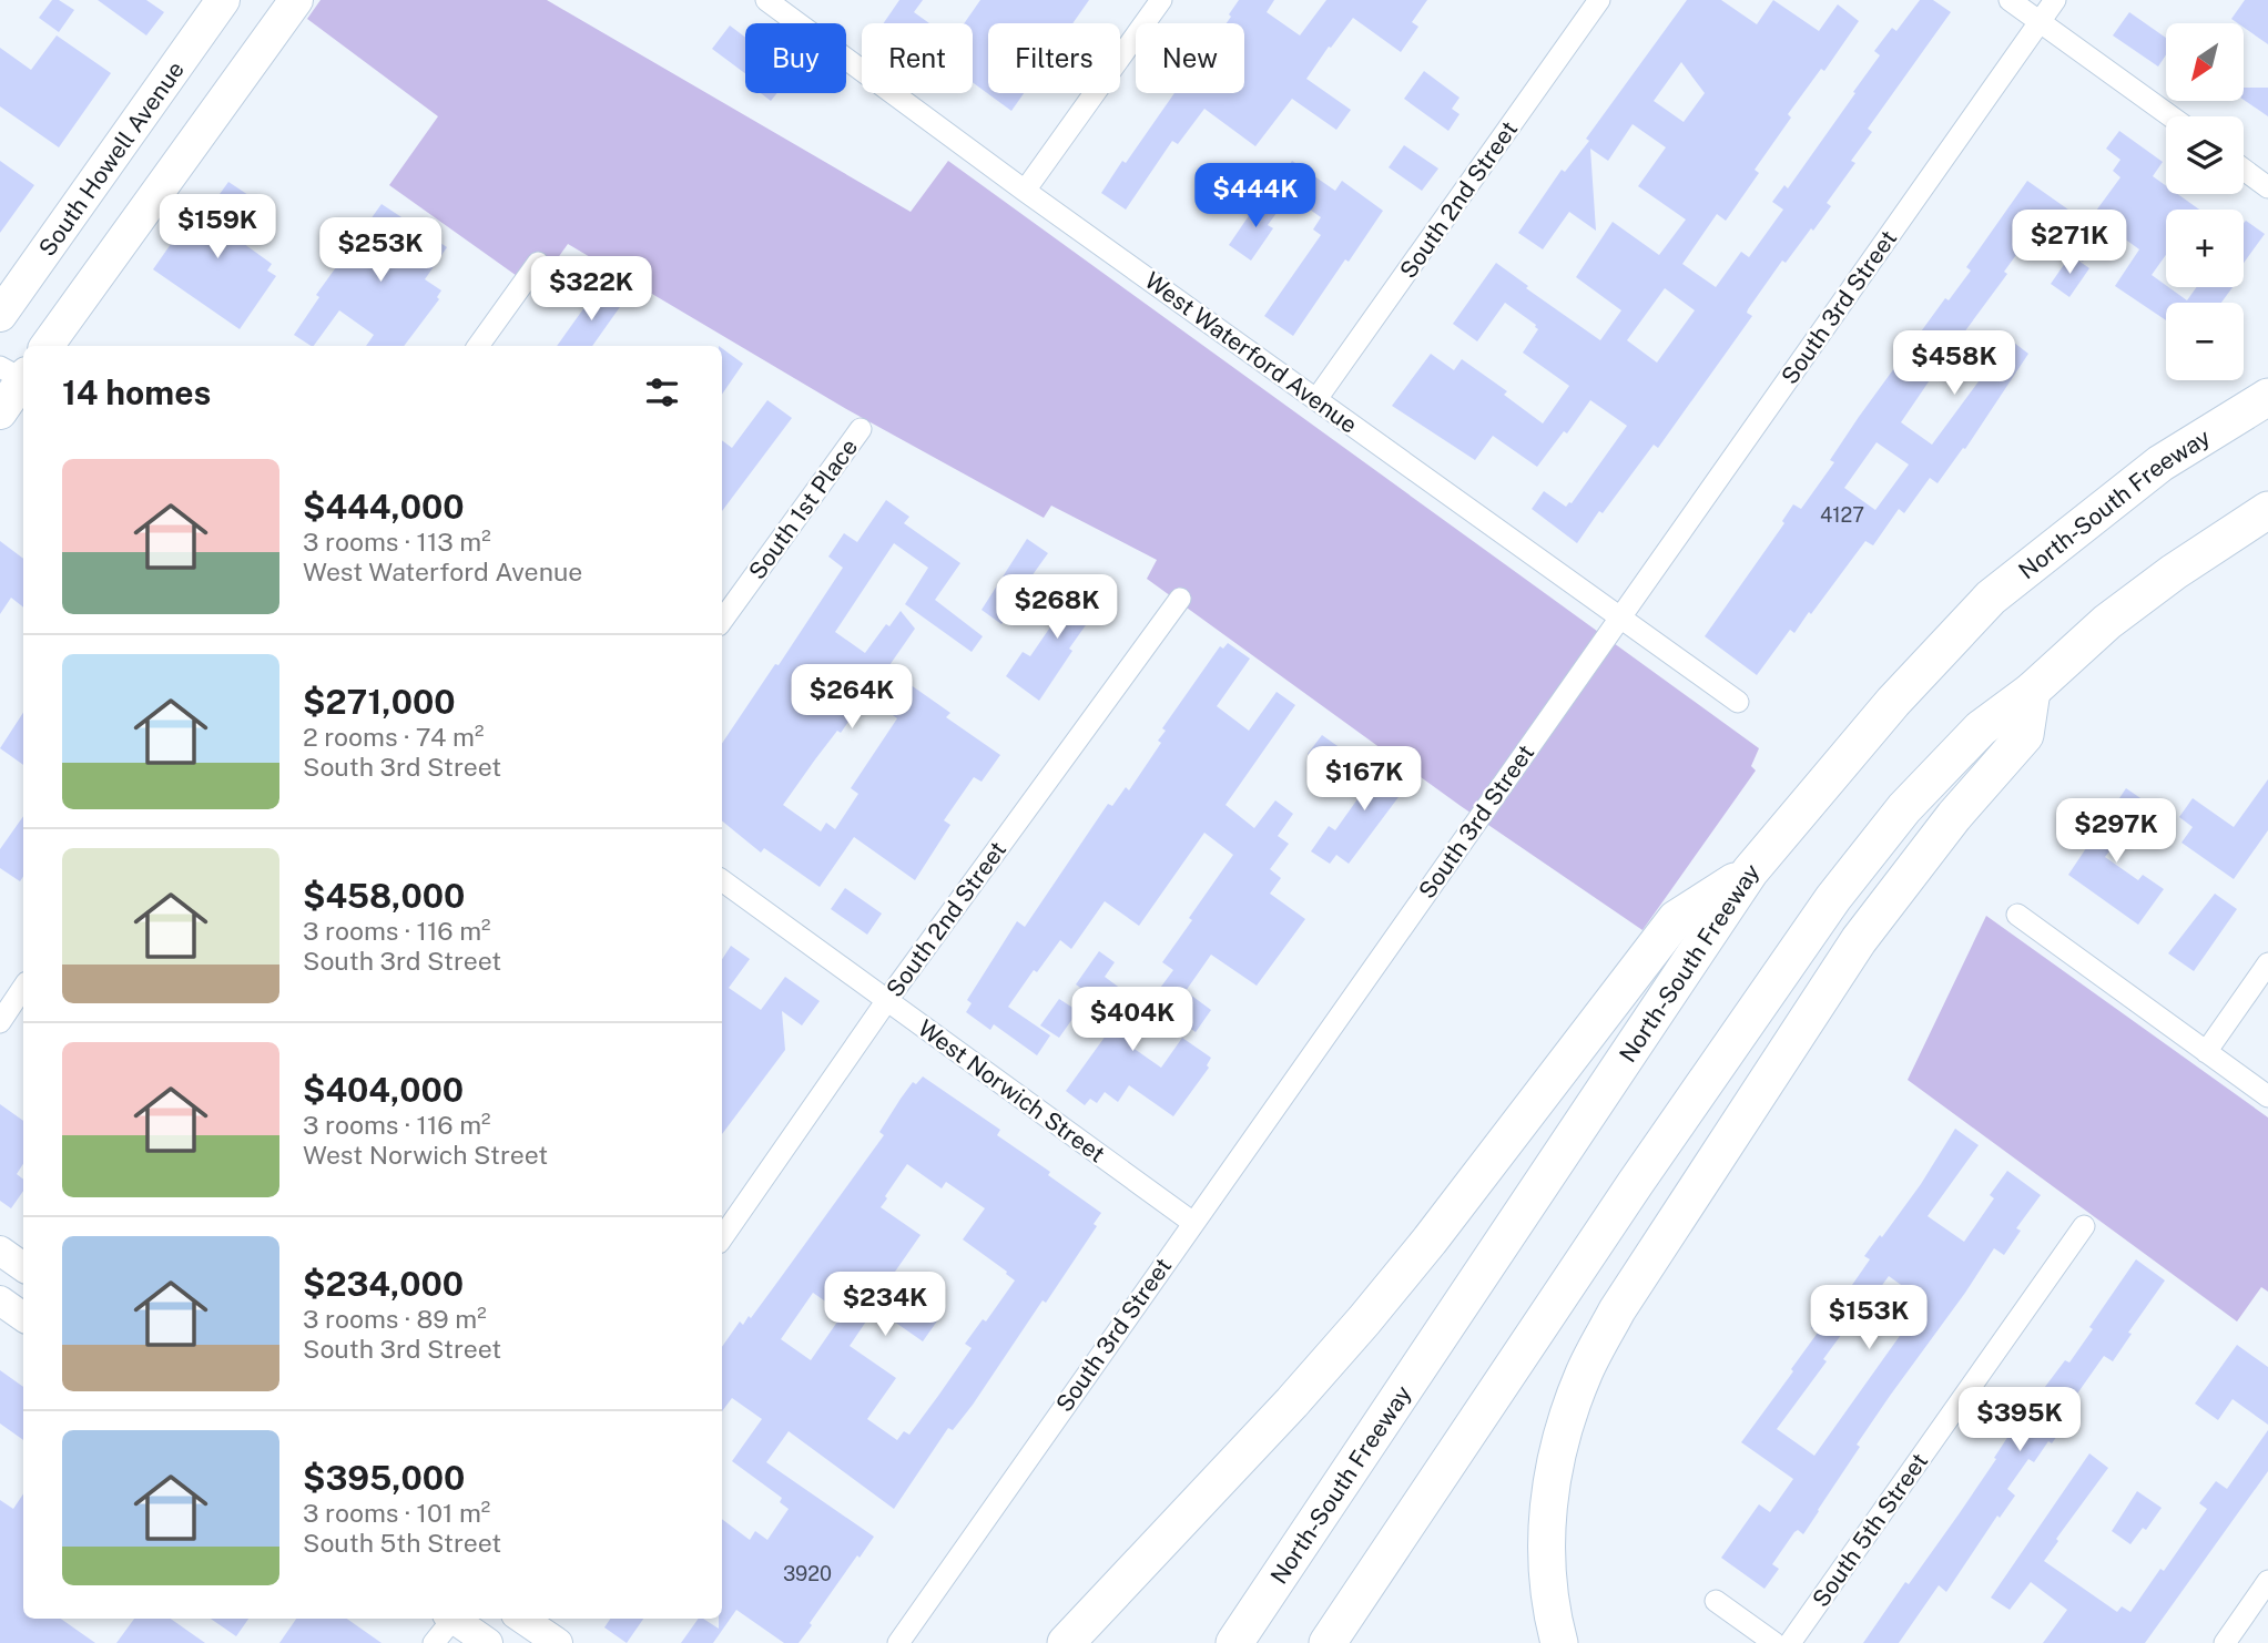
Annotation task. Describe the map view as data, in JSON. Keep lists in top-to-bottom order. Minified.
{"streets":{"highway":["North-South Freeway"],"main road":["South Howell Avenue"],"street":["South 2nd Street","South 3rd Street","West Waterford Avenue","South 1st Place","West Norwich Street","South 5th Street"]},"crossings":[["South 2nd Street","West Waterford Avenue"],["South 2nd Street","West Norwich Street"],["South 3rd Street","West Waterford Avenue"],["South 3rd Street","West Norwich Street"]],"house_numbers":["4127","3920"],"north":"bottom left","page":{"map_buttons":["+","−"],"chip":["Buy","Rent","Filters","New"],"price":["$444K","$159K","$271K","$253K","$322K","$458K","$268K","$264K","$167K","$297K","$404K","$234K","$153K","$395K"],"heading":"14 homes","list":[{"name":"$444,000","note":"3 rooms · 113 m² · West Waterford Avenue"},{"name":"$271,000","note":"2 rooms · 74 m² · South 3rd Street"},{"name":"$458,000","note":"3 rooms · 116 m² · South 3rd Street"},{"name":"$404,000","note":"3 rooms · 116 m² · West Norwich Street"},{"name":"$234,000","note":"3 rooms · 89 m² · South 3rd Street"},{"name":"$395,000","note":"3 rooms · 101 m² · South 5th Street"}]}}
